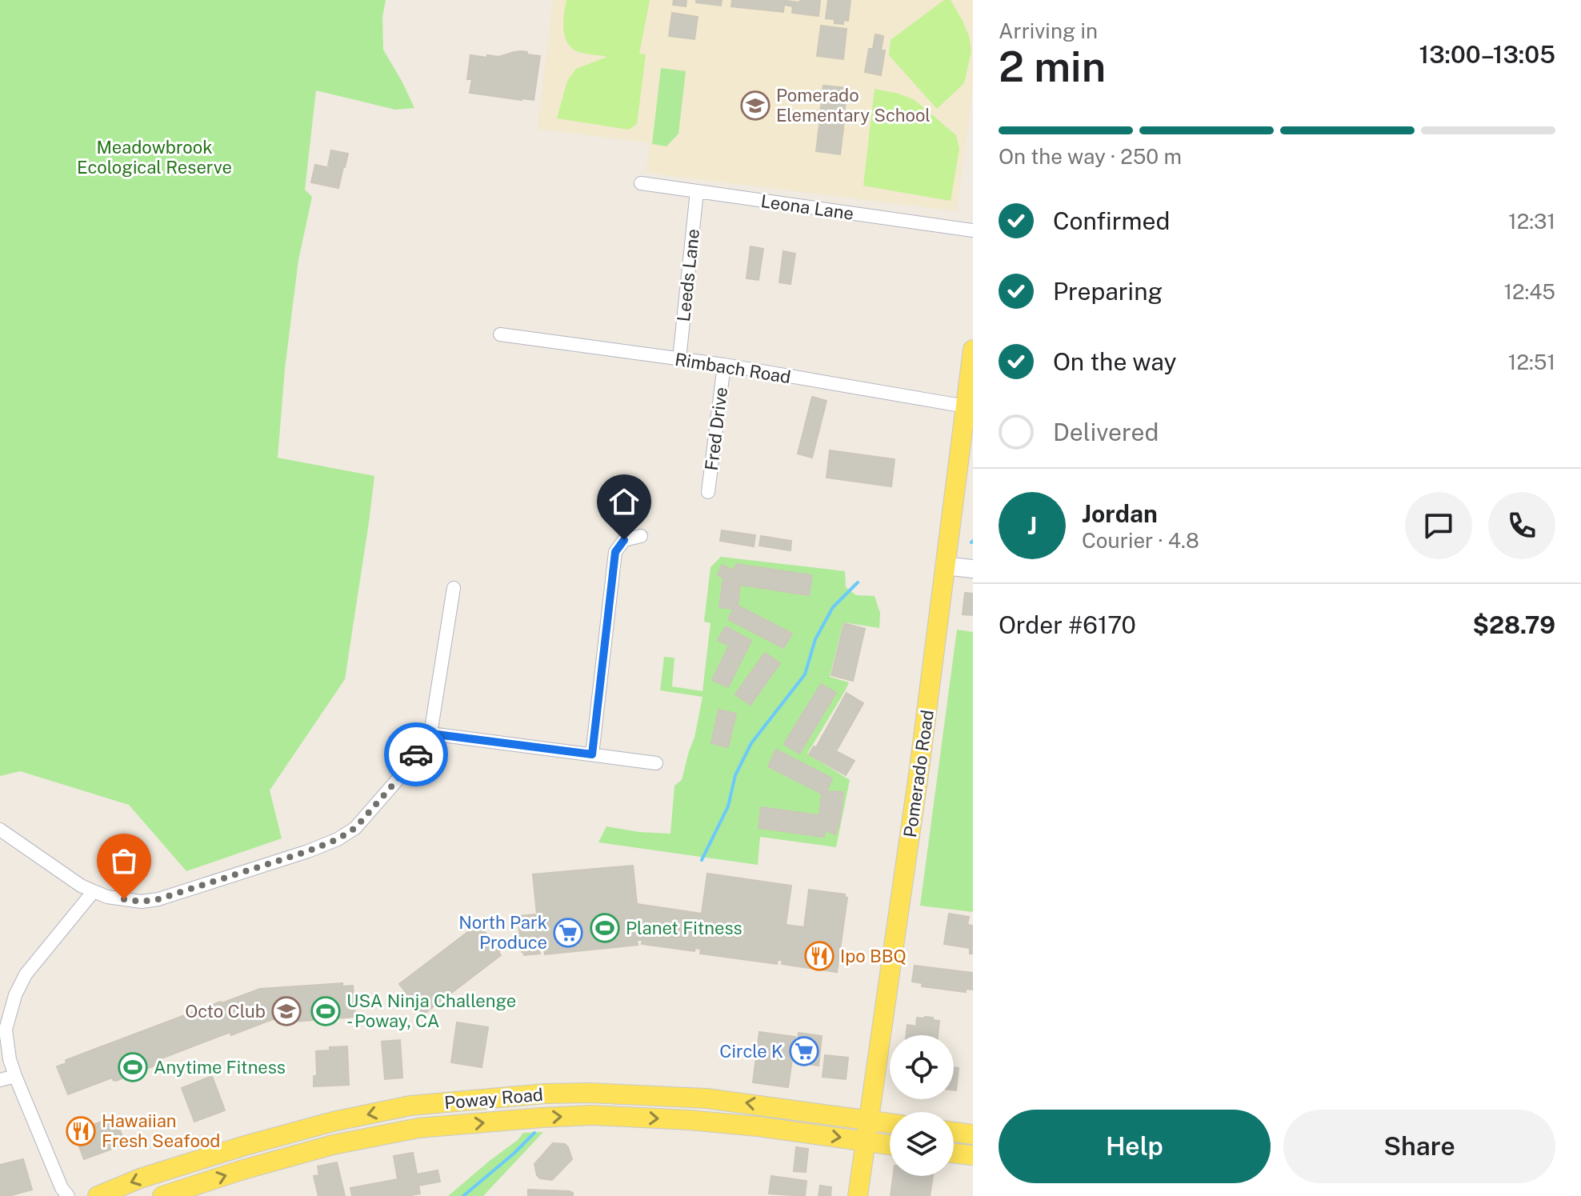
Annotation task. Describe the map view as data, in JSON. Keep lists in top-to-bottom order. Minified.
{"streets":{"main road":["Pomerado Road","Poway Road"],"street":["Leona Lane","Leeds Lane","Rimbach Road","Fred Drive"]},"crossings":[["Leona Lane","Leeds Lane"],["Leeds Lane","Rimbach Road"],["Rimbach Road","Fred Drive"],["Rimbach Road","Pomerado Road"],["Pomerado Road","Poway Road"]],"parks":["Meadowbrook Ecological Reserve"],"places":{"school or university":["Pomerado Elementary School","Octo Club"],"sports":["Planet Fitness","USA Ninja Challenge - Poway, CA","Anytime Fitness"],"supermarket":["North Park Produce","Circle K"],"restaurant":["Ipo BBQ","Hawaiian Fresh Seafood"]},"page":{"heading":["2 min","Arriving in","13:00–13:05"],"panel":["Jordan","Courier · 4.8","Order #6170","$28.79"],"bar":"On the way · 250 m","list":[["Confirmed","12:31"],["Preparing","12:45"],["On the way","12:51"],"Delivered"],"round":"J","buttons":["Help","Share"]}}
